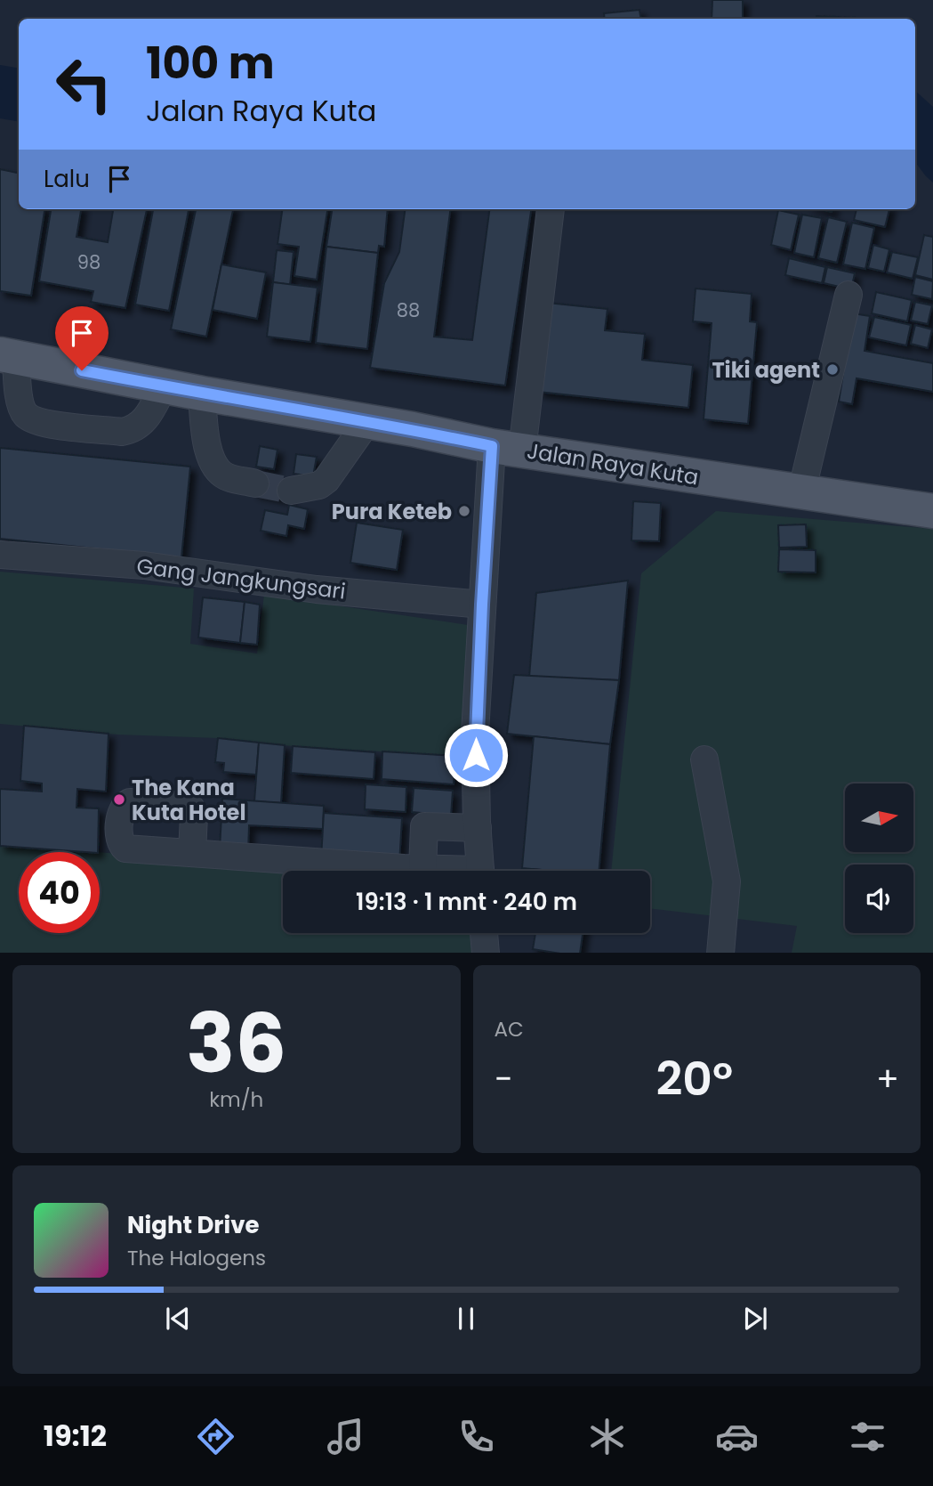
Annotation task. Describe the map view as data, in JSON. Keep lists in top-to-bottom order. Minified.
{"streets":{"main road":["Jalan Raya Kuta"],"street":["Gang Jangkungsari"]},"places":["Tiki agent","Pura Keteb","The Kana Kuta Hotel"],"house_numbers":["98","88"],"north":"right","page":{"turn":["100 m","Jalan Raya Kuta"],"then":"Lalu","limit":"40","trip":"19:13 · 1 mnt · 240 m","tile":[["36","km/h"],"AC"],"heat":["−","20°","+"],"song":["Night Drive","The Halogens"],"tabs":"19:12"}}
